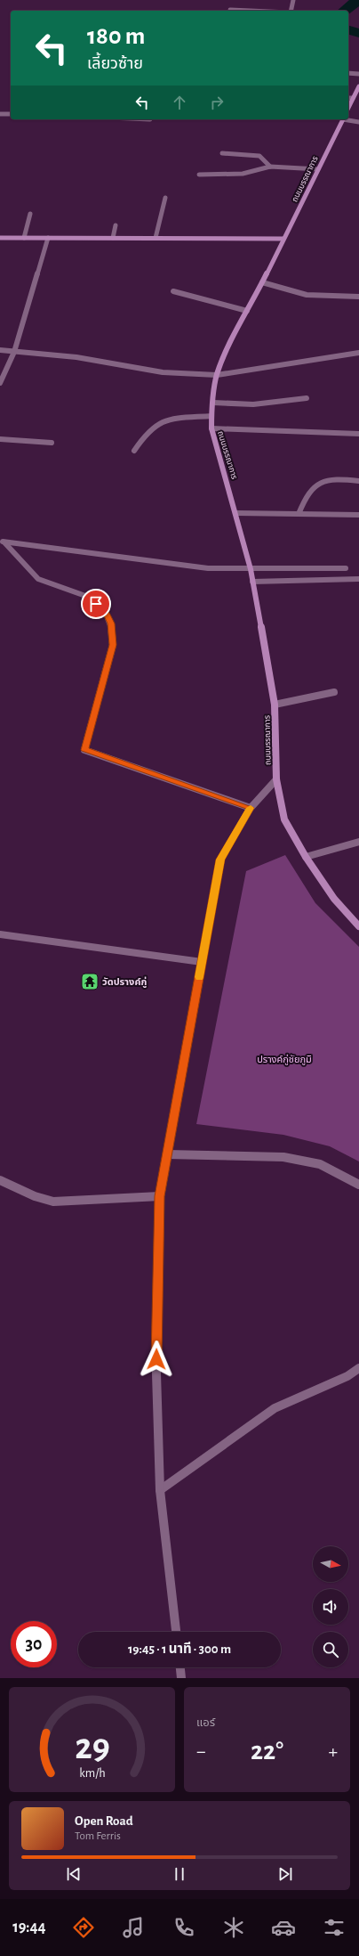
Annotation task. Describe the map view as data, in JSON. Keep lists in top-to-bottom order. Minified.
{"streets":{"street":["ถนนบรรณาการ"]},"parks":["ปรางค์กู่ชัยภูมิ"],"places":{"temple":["วัดปรางค์กู่"]},"north":"right","page":{"turn":["180 m","เลี้ยวซ้าย"],"limit":"30","trip":"19:45 · 1 นาที · 300 m","tile":"แอร์","heat":["−","22°","+"],"song":["Open Road","Tom Ferris"],"tabs":"19:44","gauge":["29","km/h"]}}
